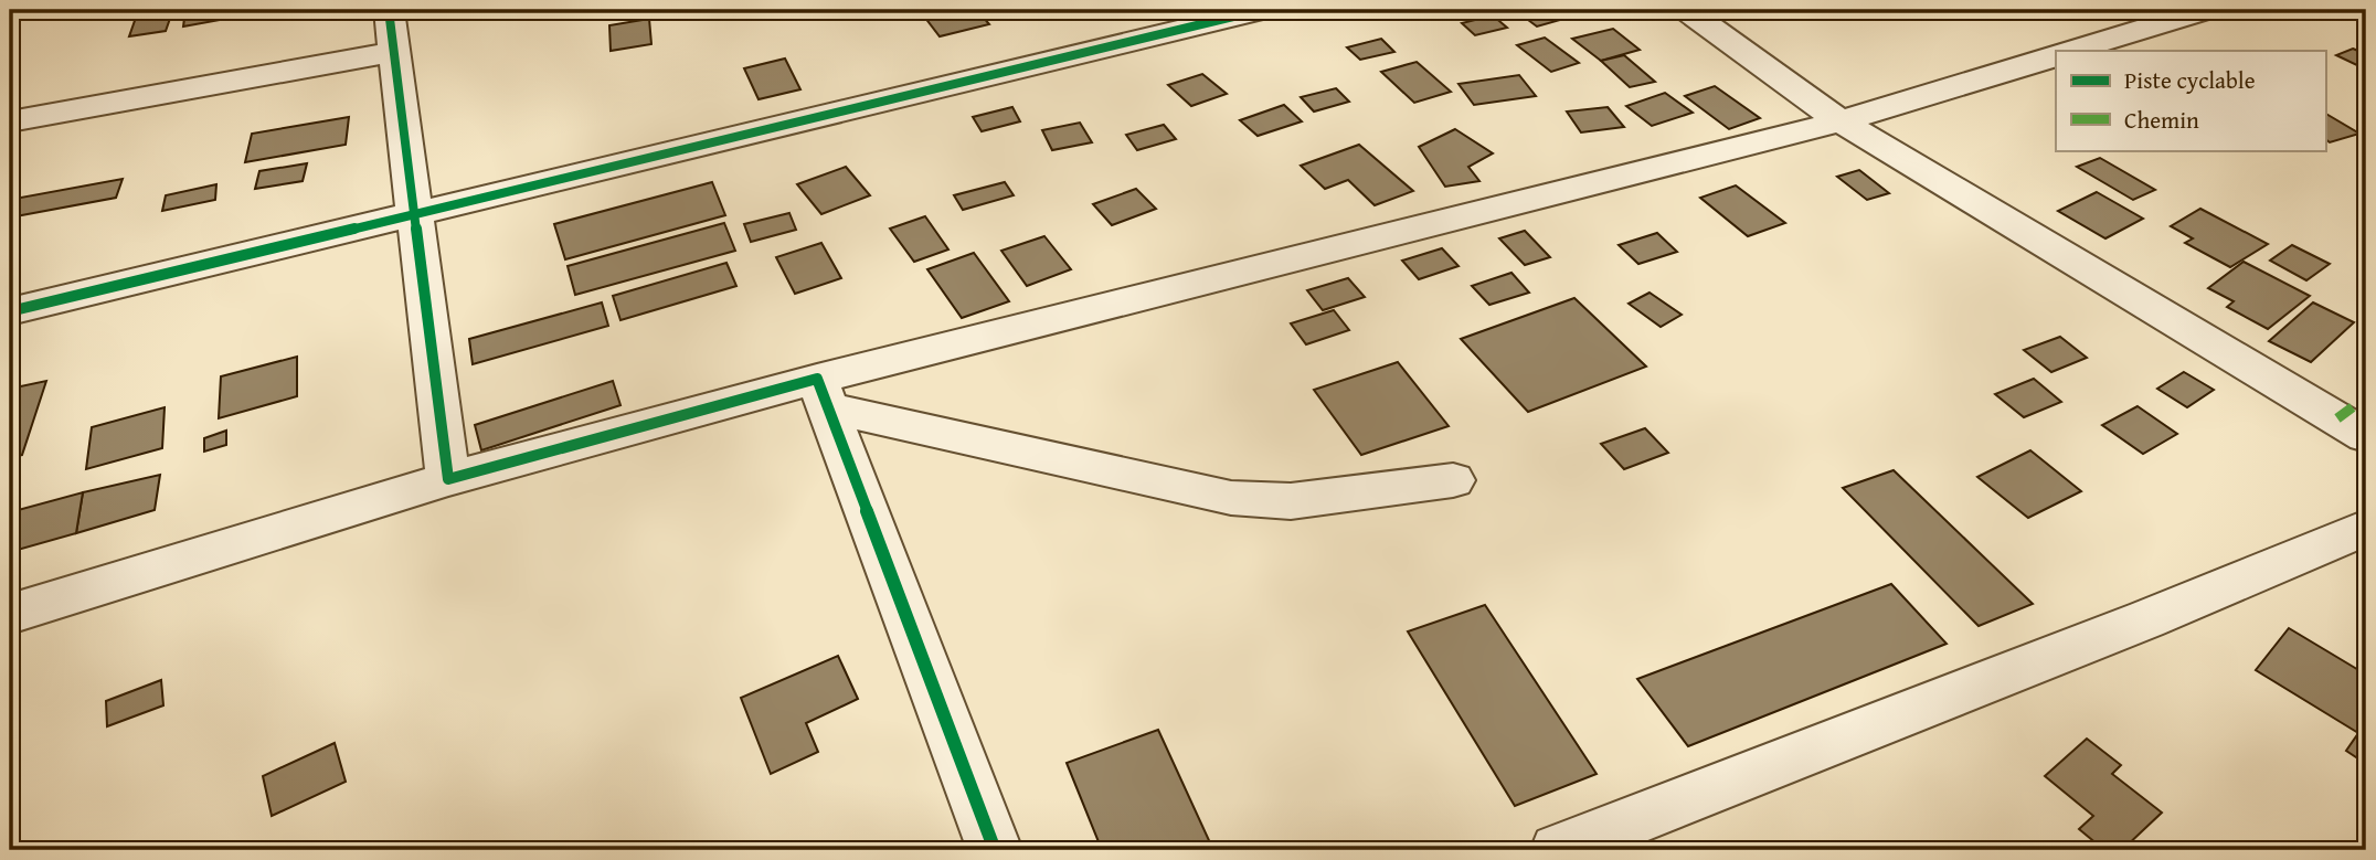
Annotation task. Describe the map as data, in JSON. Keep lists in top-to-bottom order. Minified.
{"legend":["Piste cyclable","Chemin"]}
